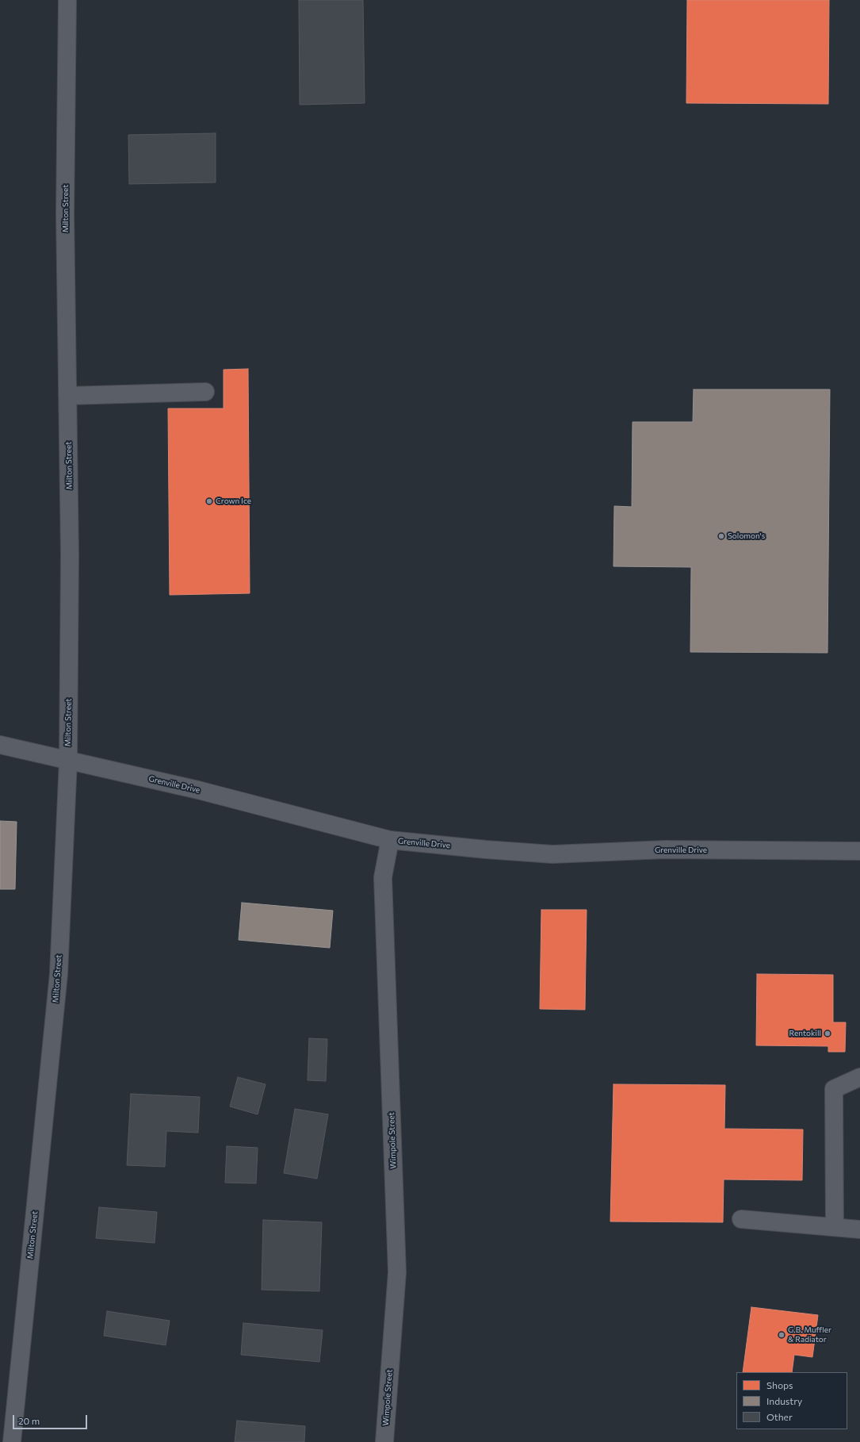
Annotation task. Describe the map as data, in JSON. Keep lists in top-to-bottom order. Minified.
{"streets":{"street":["Milton Street","Grenville Drive","Wimpole Street"]},"crossings":[["Milton Street","Grenville Drive"],["Grenville Drive","Wimpole Street"]],"places":["Crown Ice","Solomon's","Rentokill","G.B. Muffler & Radiator"],"legend":["Shops","Industry","Other"],"scale_bar":"20 m"}
